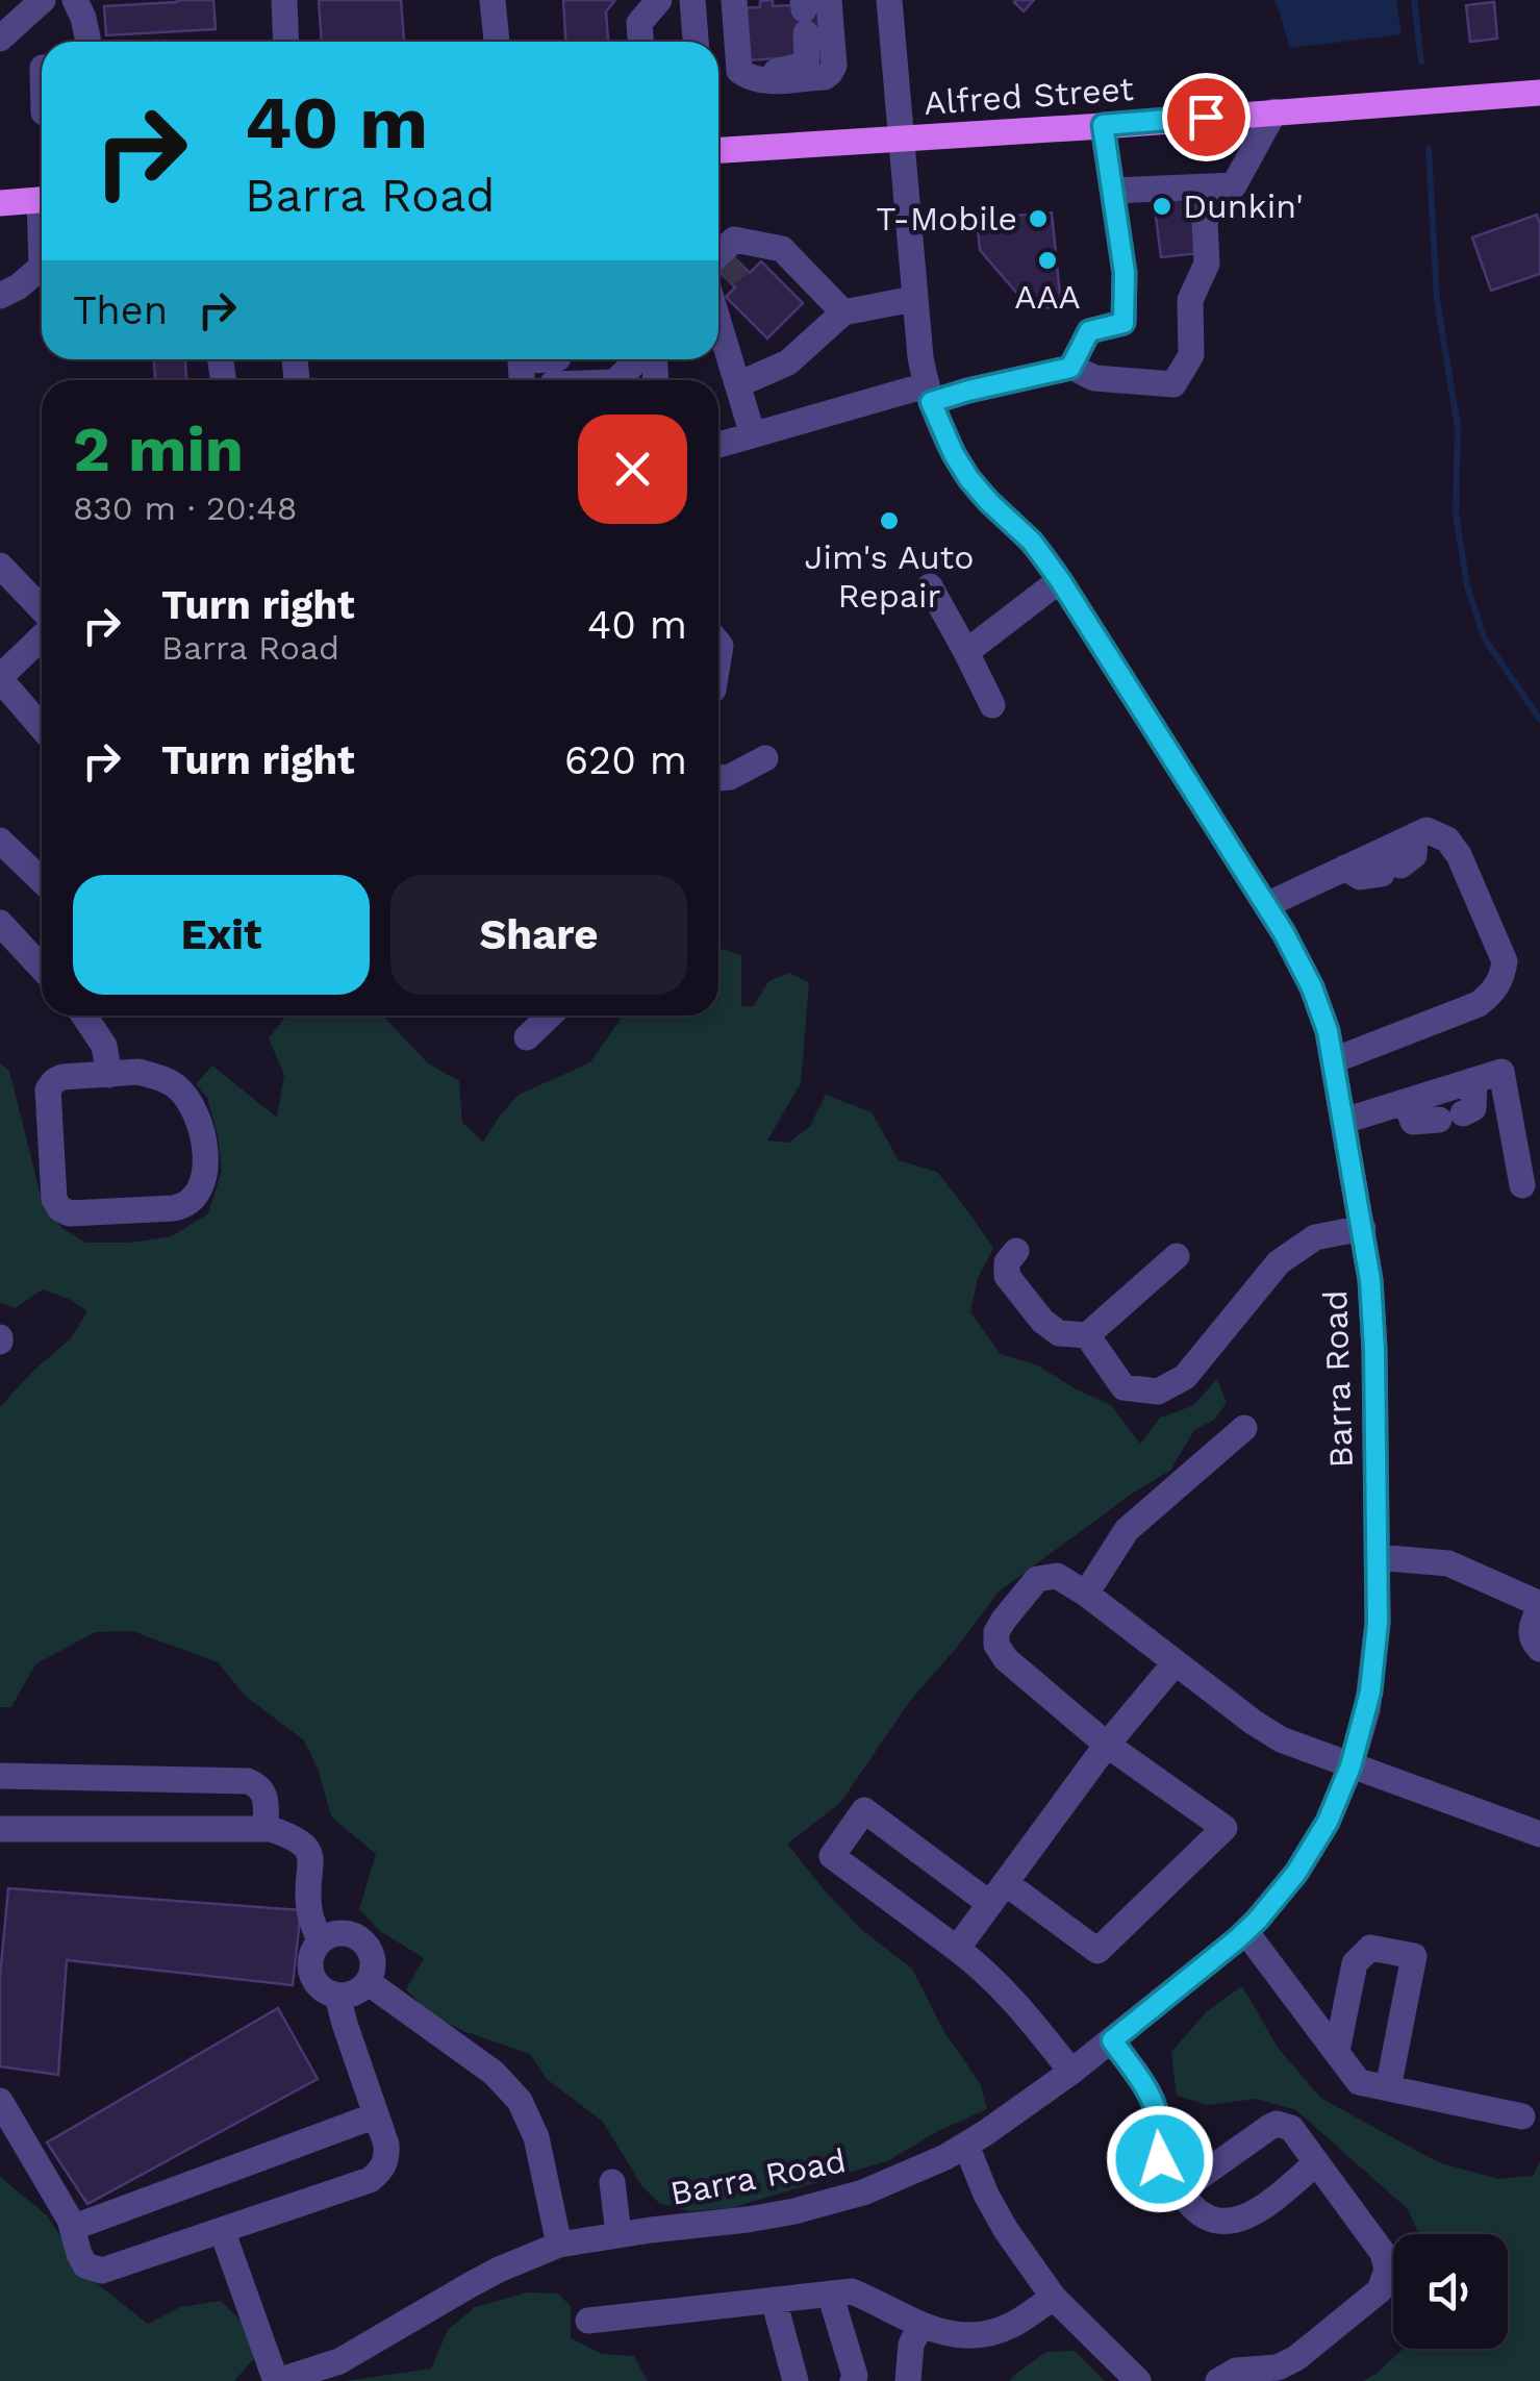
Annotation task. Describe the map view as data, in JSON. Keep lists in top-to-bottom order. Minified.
{"streets":{"main road":["Alfred Street"],"street":["Barra Road"]},"crossings":[["Alfred Street","Barra Road"]],"places":["Dunkin'","T-Mobile","AAA","Jim's Auto Repair"],"page":{"turn":["40 m","Barra Road"],"then":"Then","heading":["2 min","830 m · 20:48"],"list":[{"name":"Turn right","note":"Barra Road","value":"40 m"},{"name":"Turn right","value":"620 m"}],"buttons":["Exit","Share"]}}
